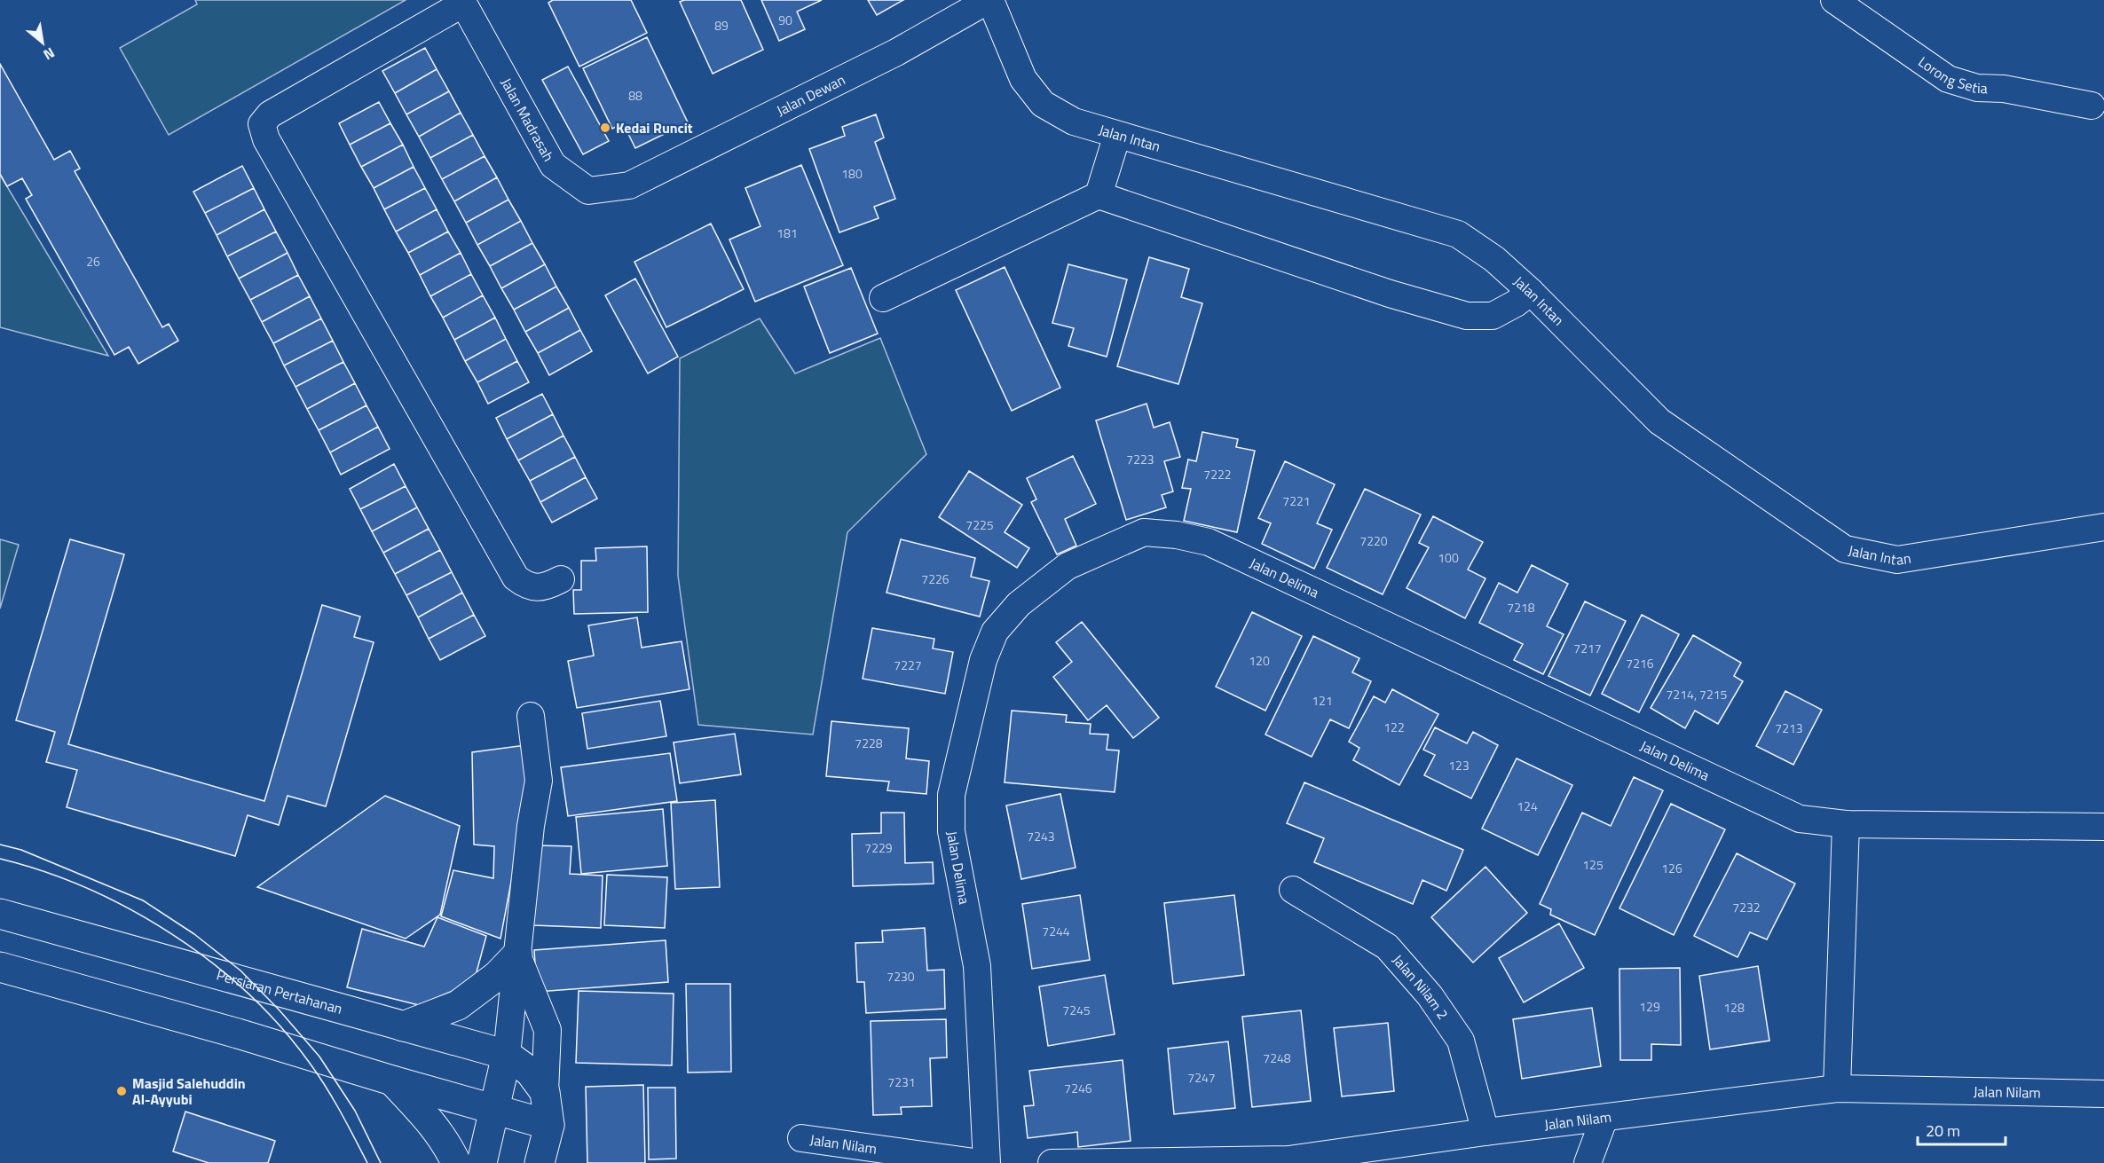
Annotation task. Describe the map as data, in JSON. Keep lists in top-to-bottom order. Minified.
{"streets":{"main road":["Persiaran Pertahanan"],"street":["Lorong Setia","Jalan Dewan","Jalan Madrasah","Jalan Intan","Jalan Delima","Jalan Nilam 2","Jalan Nilam"]},"crossings":[["Jalan Dewan","Jalan Madrasah"],["Jalan Dewan","Jalan Intan"],["Jalan Nilam 2","Jalan Nilam"]],"places":["Kedai Runcit","Masjid Salehuddin Al-Ayyubi"],"house_numbers":["90","89","88","180","181","26","7223","7222","7221","7225","7220","100","7226","7218","7217","120","7216","7227","7214, 7215","121","122","7213","7228","123","124","7243","7229","125","126","7232","7244","7230","129","128","7245","7248","7247","7231","7246"],"scale_bar":"20 m","north":"bottom right"}
